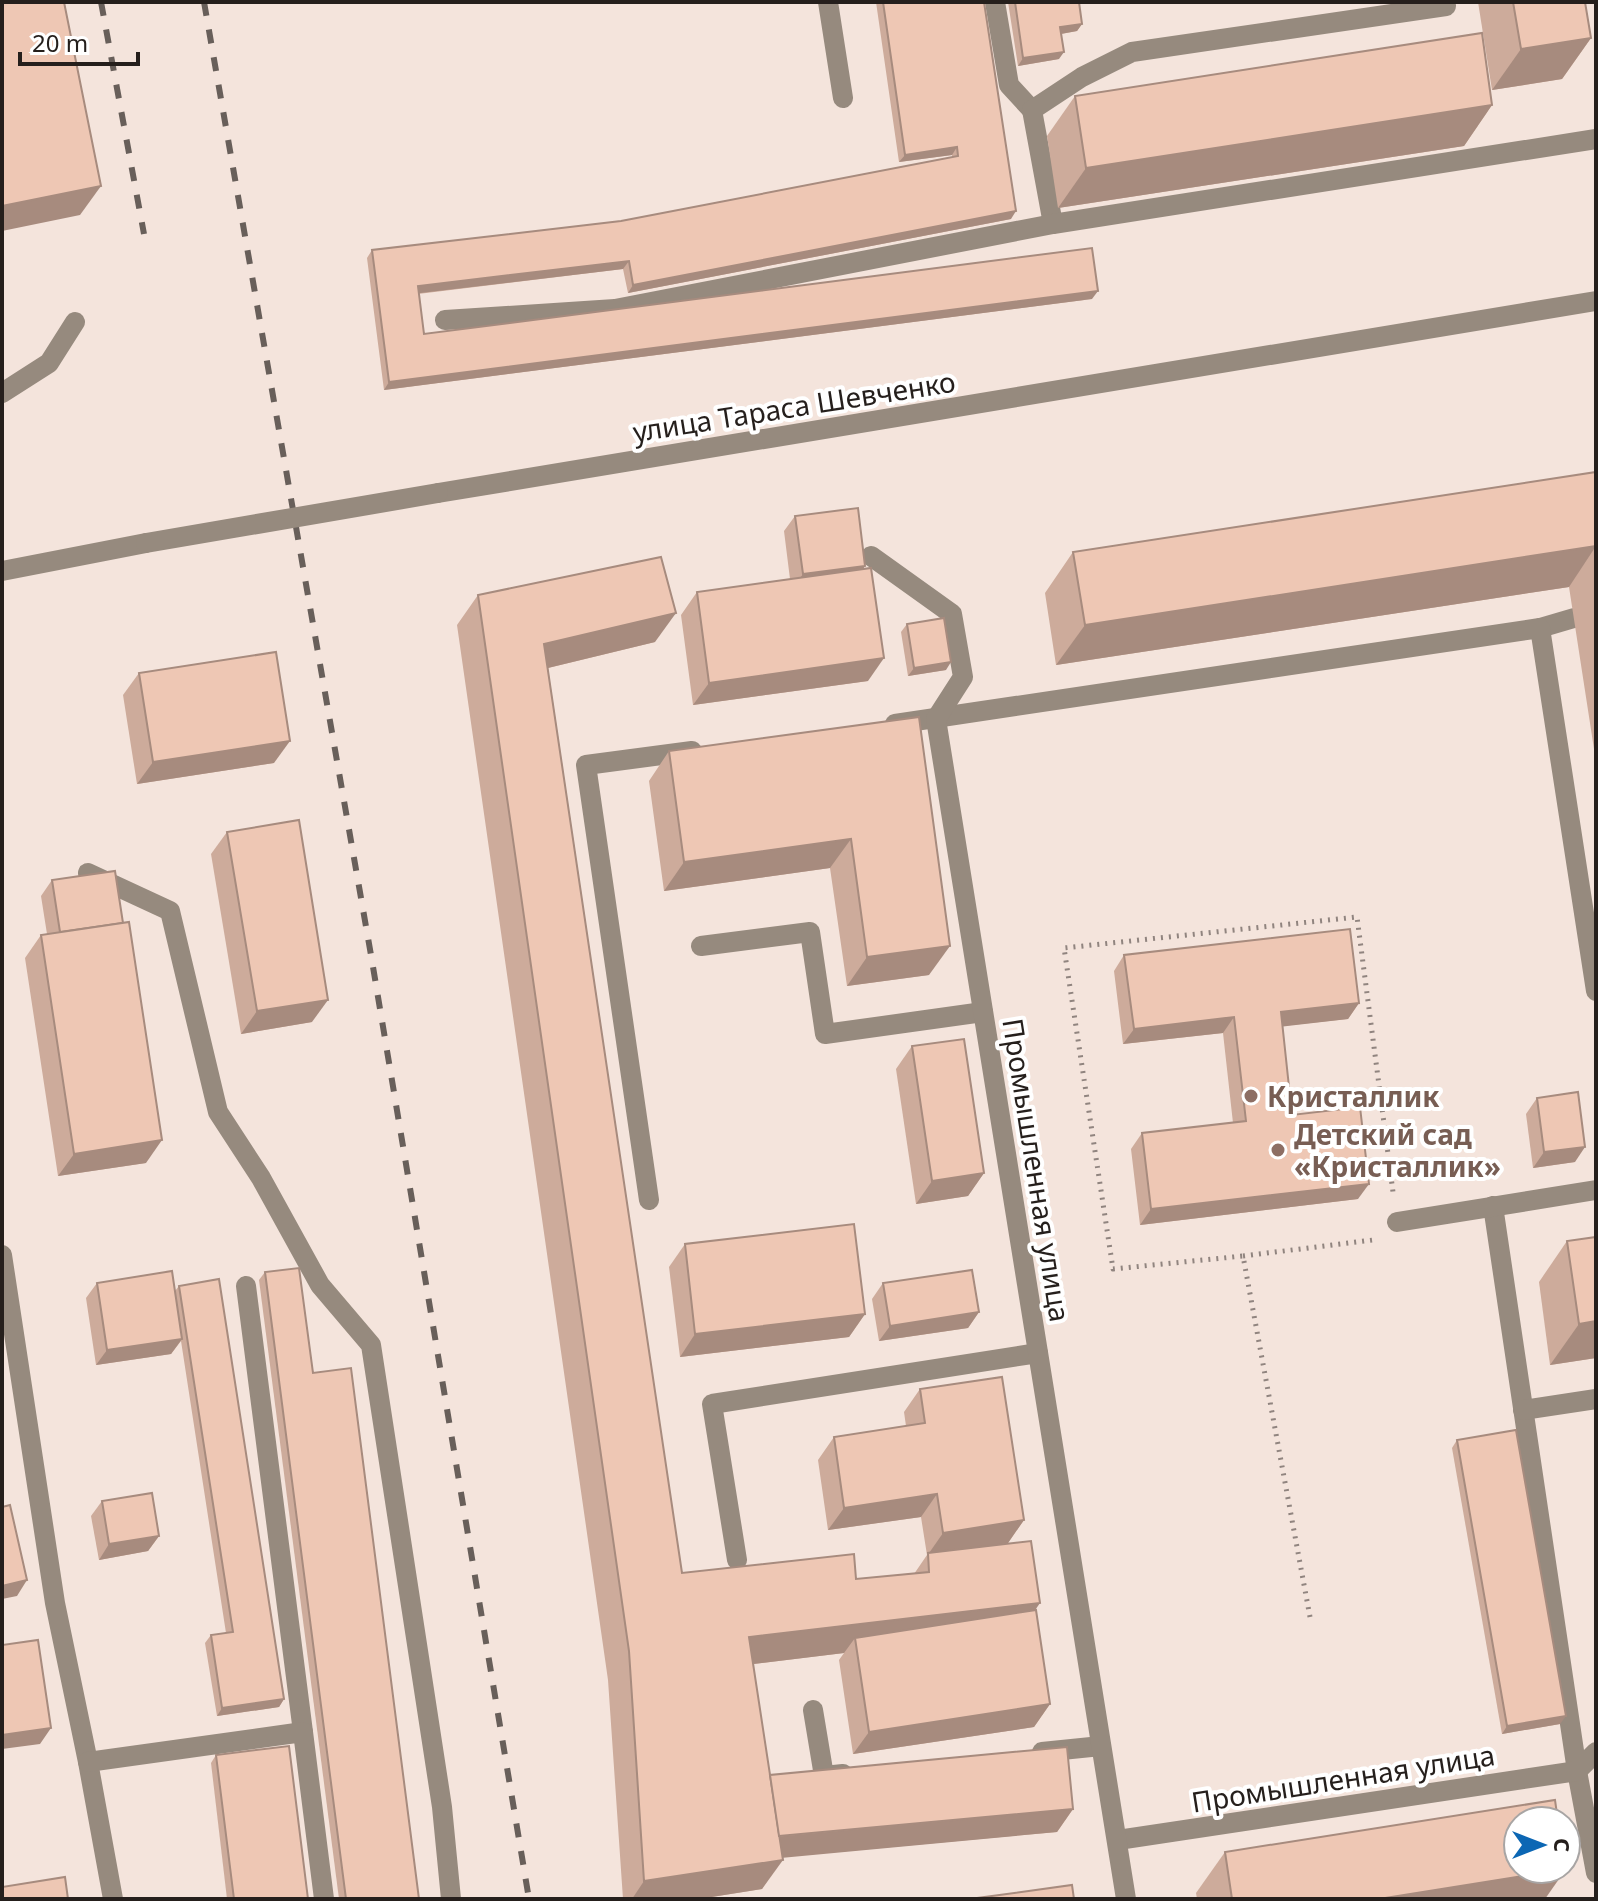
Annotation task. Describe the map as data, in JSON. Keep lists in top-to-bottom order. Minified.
{"streets":{"street":["улица Тараса Шевченко","Промышленная улица"]},"places":["Кристаллик","Детский сад «Кристаллик»"],"scale_bar":"20 m","north":"right"}
